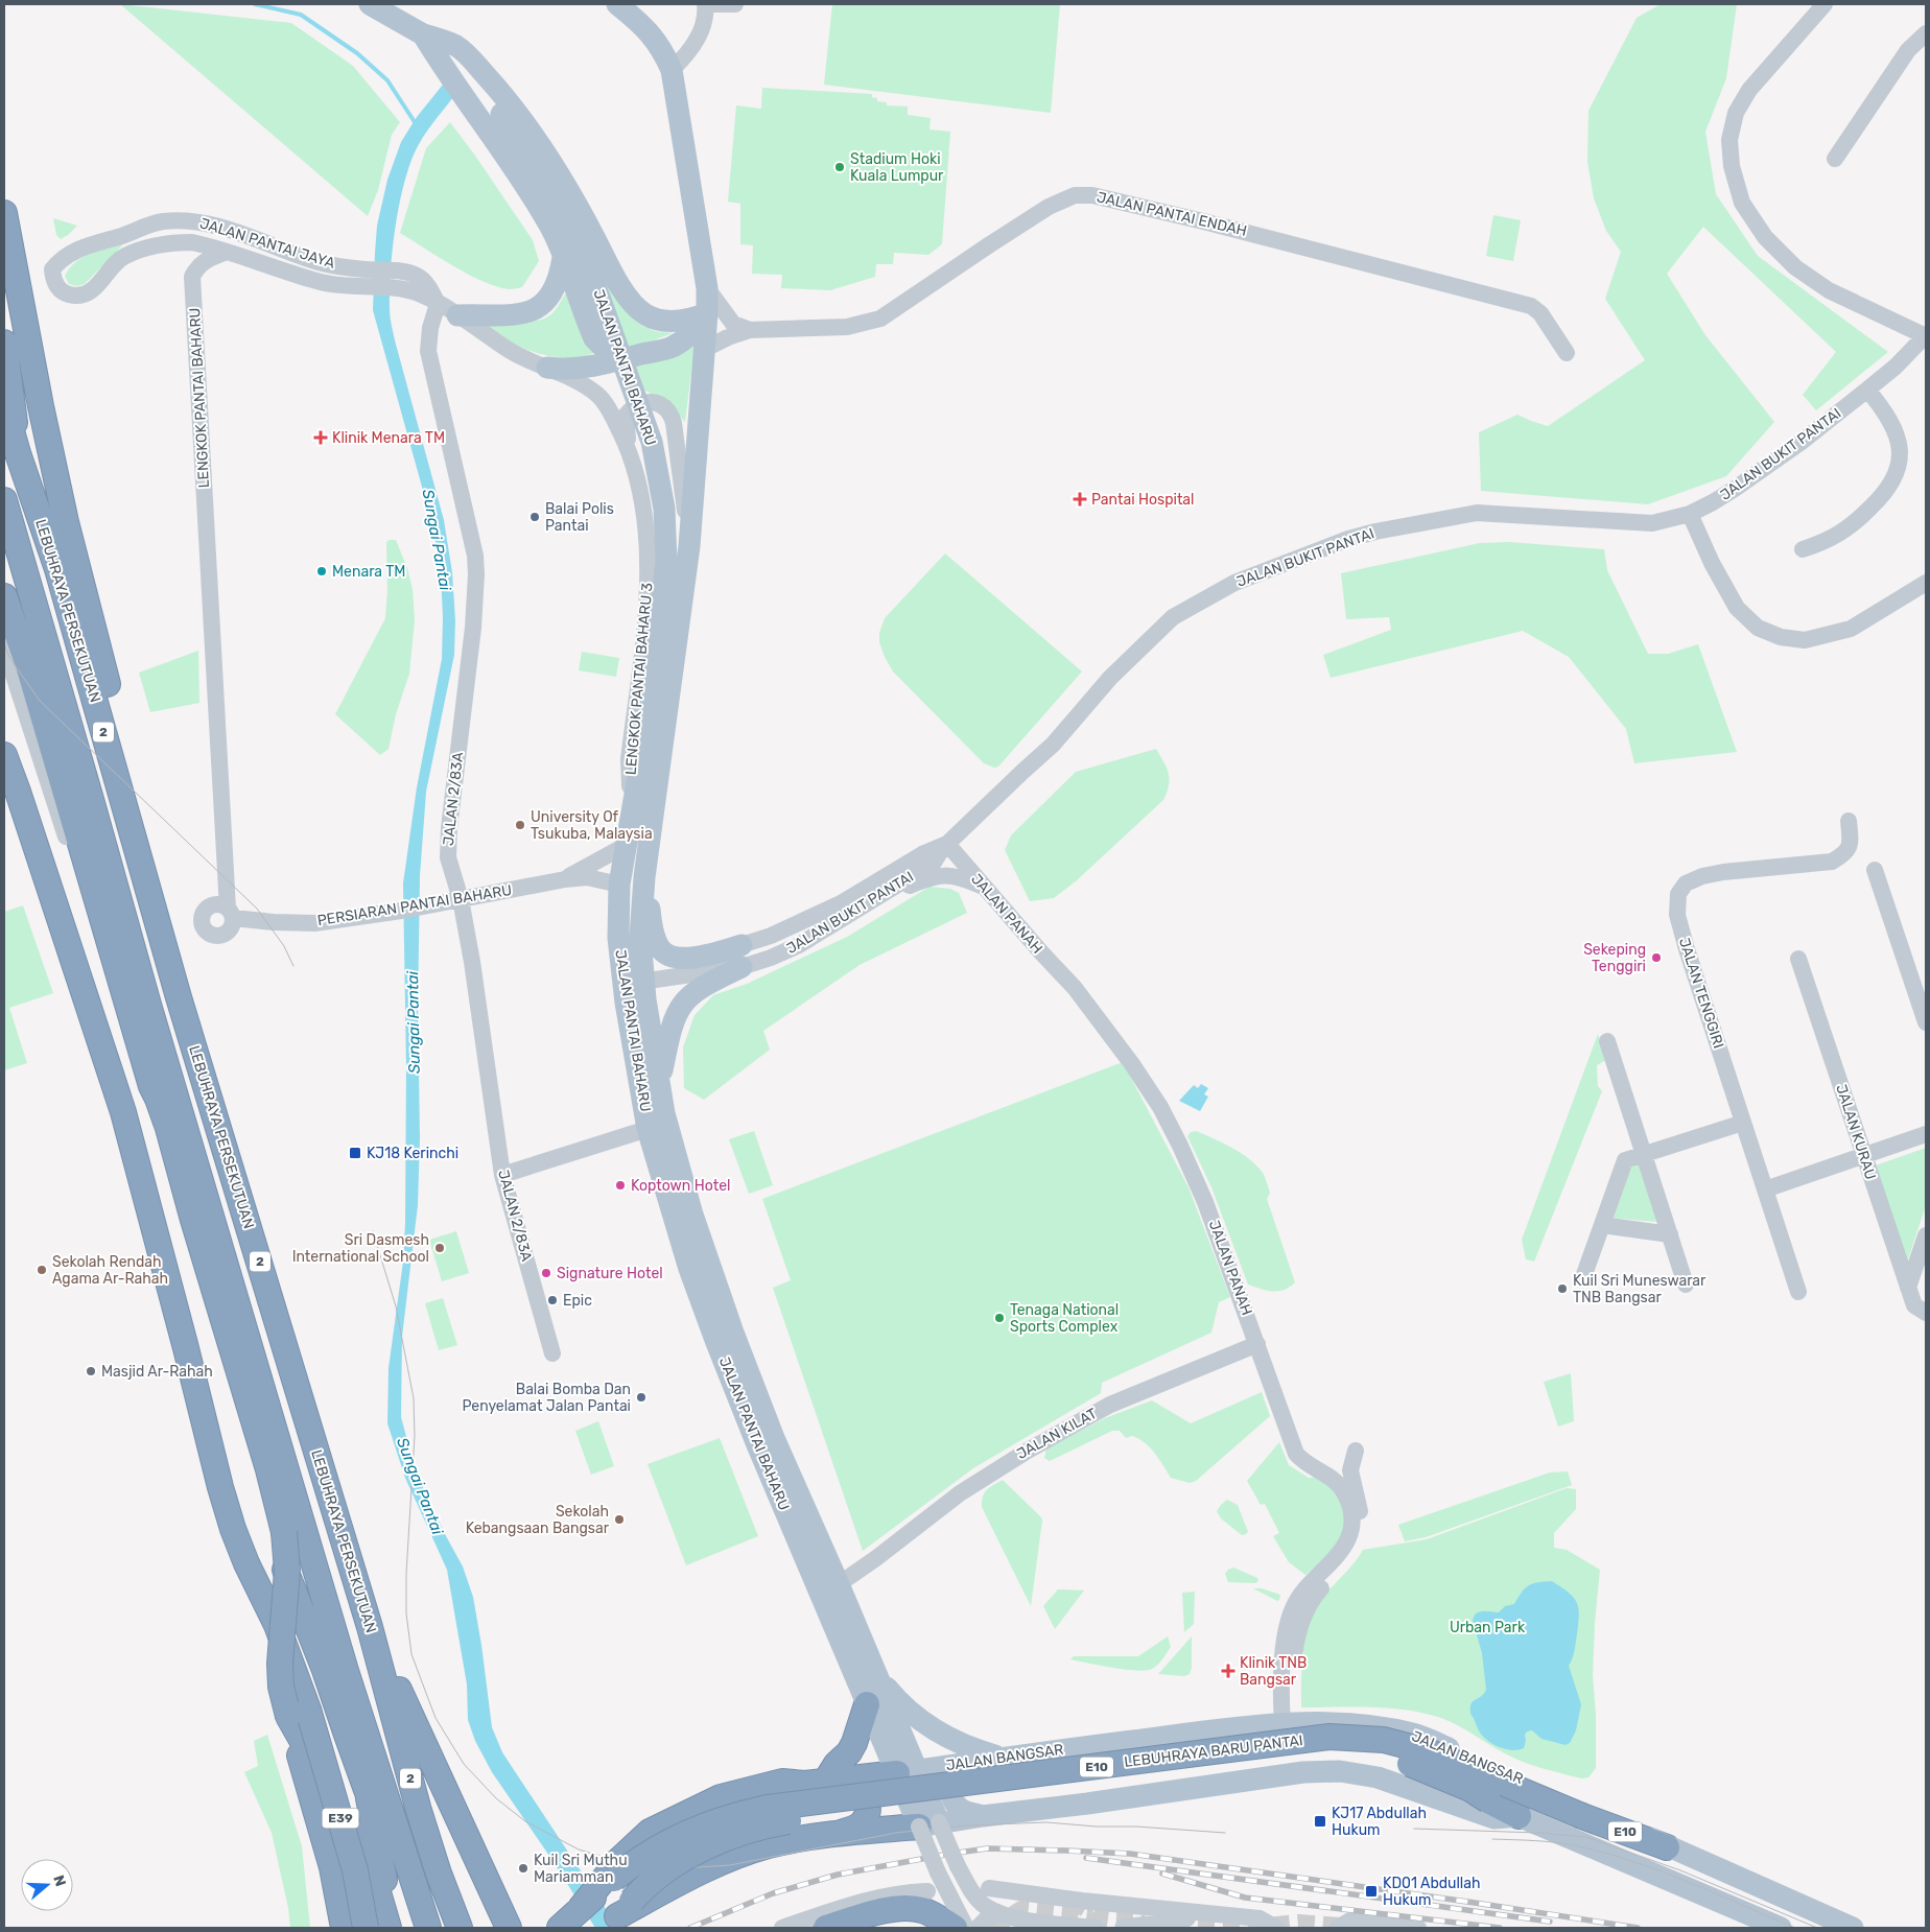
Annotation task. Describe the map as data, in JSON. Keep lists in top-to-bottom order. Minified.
{"streets":{"highway":["LEBUHRAYA PERSEKUTUAN","2","LEBUHRAYA BARU PANTAI","E10","E39"],"main road":["JALAN PANTAI BAHARU","JALAN BANGSAR"],"street":["JALAN PANTAI ENDAH","JALAN PANTAI JAYA","LENGKOK PANTAI BAHARU","JALAN BUKIT PANTAI","LENGKOK PANTAI BAHARU 3","JALAN 2/83A","PERSIARAN PANTAI BAHARU","JALAN PANAH","JALAN TENGGIRI","JALAN KURAU","JALAN KILAT"]},"crossings":[["JALAN PANTAI ENDAH","JALAN PANTAI BAHARU"],["JALAN PANTAI JAYA","LENGKOK PANTAI BAHARU"],["JALAN PANTAI JAYA","JALAN 2/83A"],["JALAN PANTAI BAHARU","JALAN BUKIT PANTAI"],["JALAN PANTAI BAHARU","LENGKOK PANTAI BAHARU 3"],["JALAN PANTAI BAHARU","PERSIARAN PANTAI BAHARU"],["JALAN PANTAI BAHARU","JALAN KILAT"],["JALAN PANTAI BAHARU","JALAN BANGSAR"],["LENGKOK PANTAI BAHARU","PERSIARAN PANTAI BAHARU"],["JALAN BUKIT PANTAI","JALAN PANAH"],["JALAN 2/83A","PERSIARAN PANTAI BAHARU"],["JALAN PANAH","JALAN KILAT"],["JALAN PANAH","JALAN BANGSAR"],["LEBUHRAYA BARU PANTAI","JALAN BANGSAR"]],"water":["Sungai Pantai"],"parks":["Urban Park"],"places":{"other":["Stadium Hoki Kuala Lumpur","Balai Polis Pantai","Menara TM","University Of Tsukuba, Malaysia","Sekeping Tenggiri","Koptown Hotel","Sri Dasmesh International School","Sekolah Rendah Agama Ar-Rahah","Signature Hotel","Kuil Sri Muneswarar TNB Bangsar","Epic","Tenaga National Sports Complex","Masjid Ar-Rahah","Balai Bomba Dan Penyelamat Jalan Pantai","Sekolah Kebangsaan Bangsar","Kuil Sri Muthu Mariamman"],"health":["Klinik Menara TM","Pantai Hospital","Klinik TNB Bangsar"],"transit":["KJ18 Kerinchi","KJ17 Abdullah Hukum","KD01 Abdullah Hukum"]},"north":"right"}
